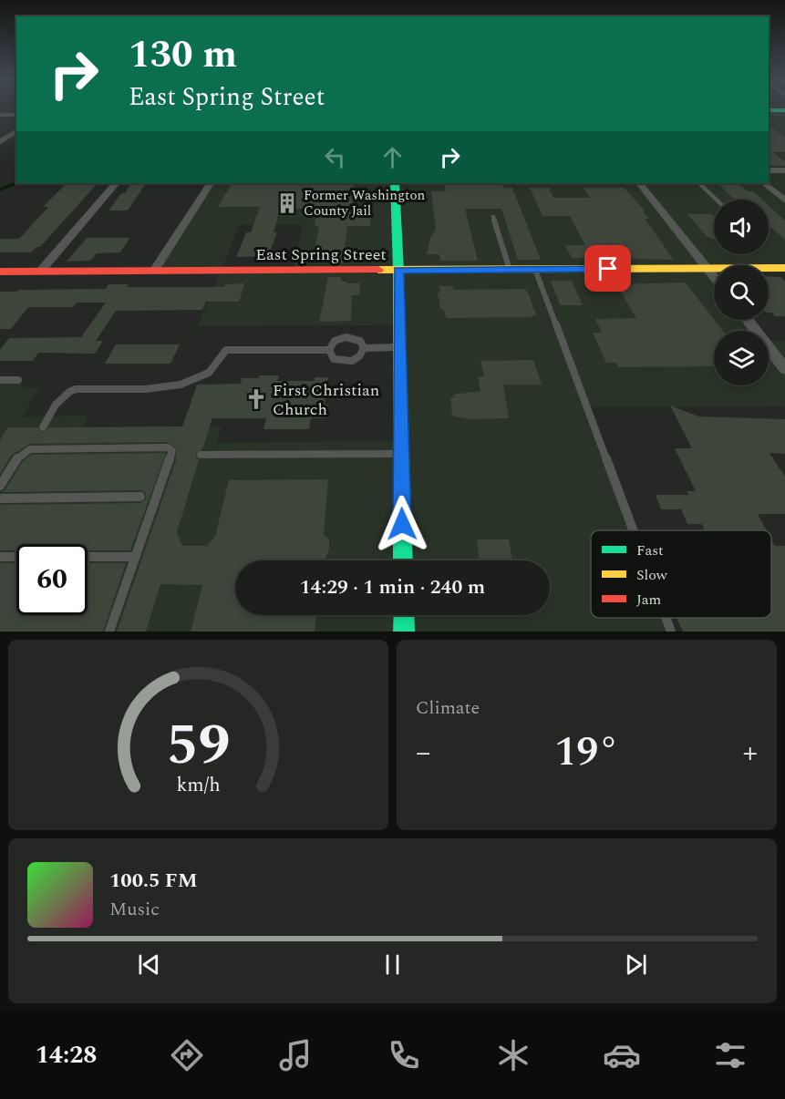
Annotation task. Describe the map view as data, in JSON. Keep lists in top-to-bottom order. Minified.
{"streets":{"street":["East Spring Street"]},"places":{"building":["Former Washington County Jail"],"church":["First Christian Church"]},"legend":["Fast","Slow","Jam"],"page":{"turn":["130 m","East Spring Street"],"limit":"60","trip":"14:29 · 1 min · 240 m","tile":"Climate","heat":["−","19°","+"],"song":["100.5 FM","Music"],"tabs":"14:28","gauge":["59","km/h"]}}
